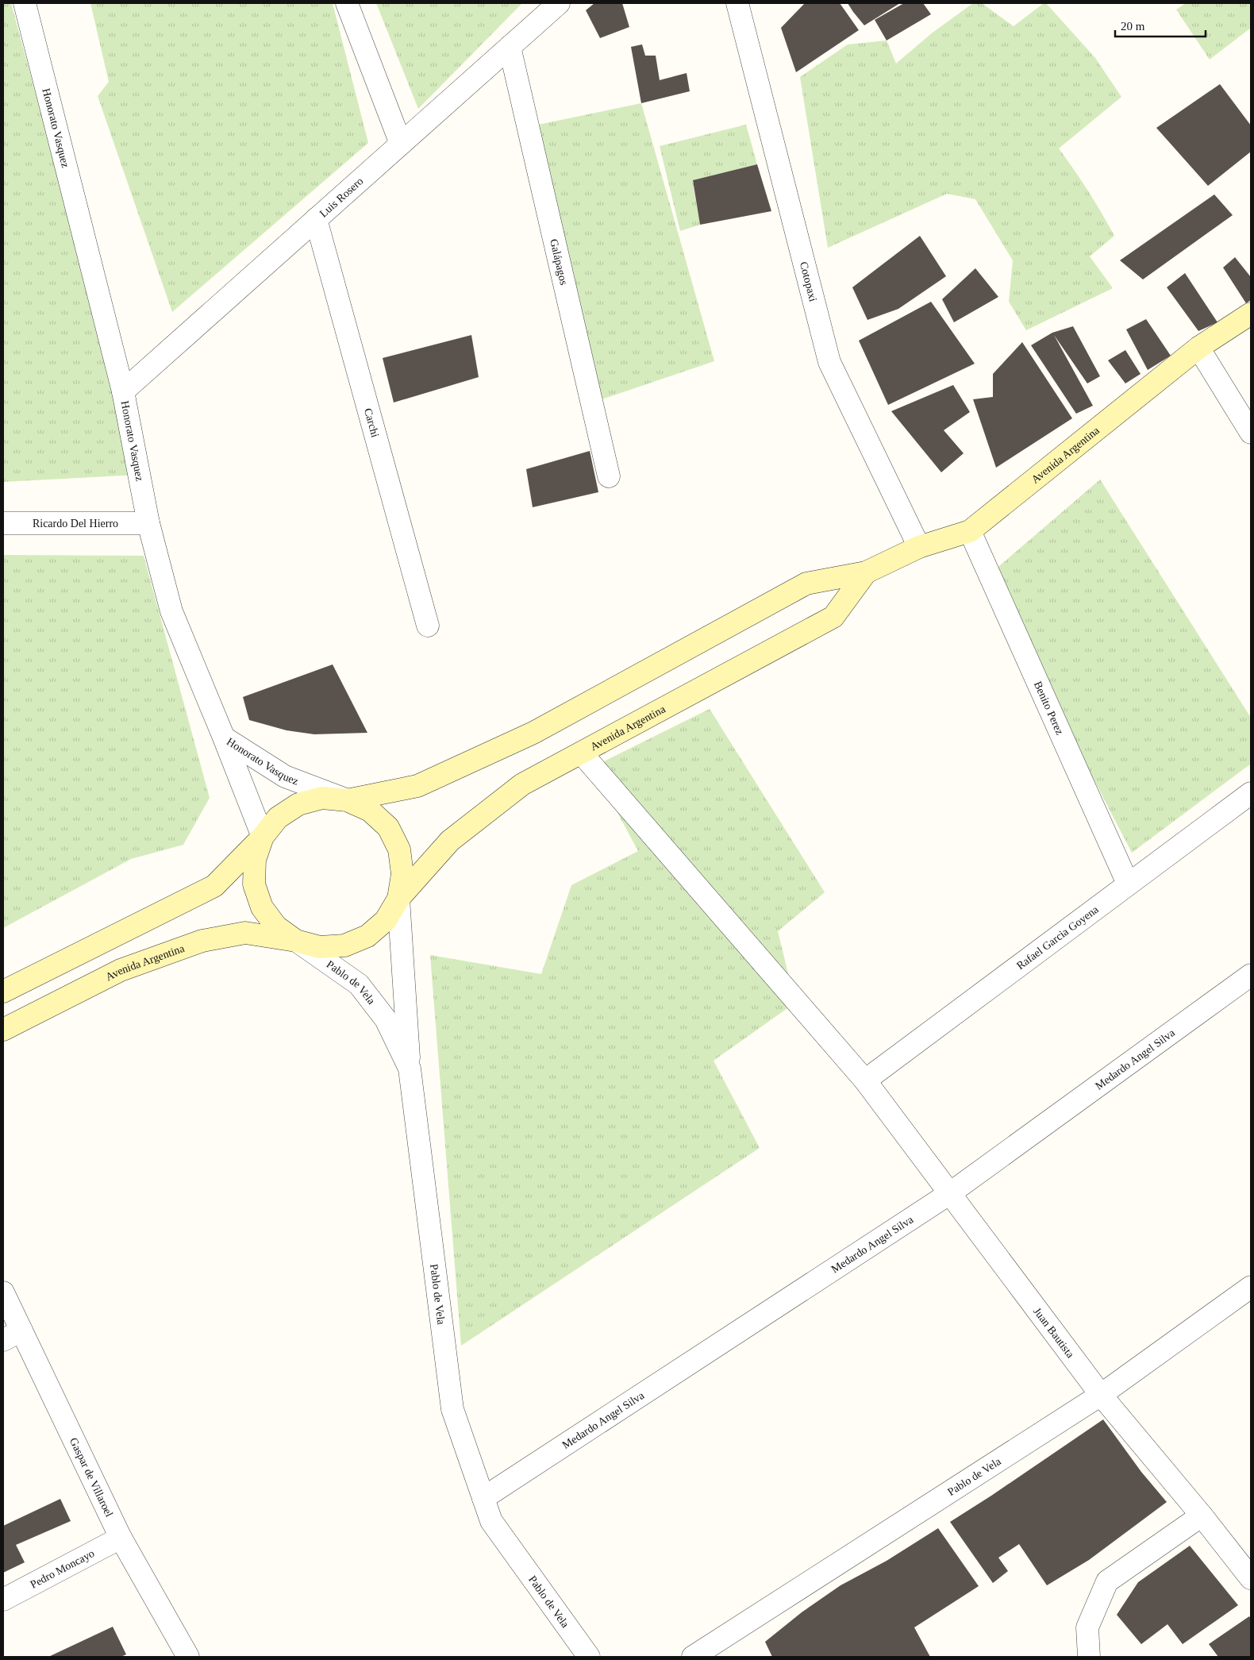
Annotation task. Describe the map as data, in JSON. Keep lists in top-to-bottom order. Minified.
{"streets":{"main road":["Avenida Argentina"],"street":["Honorato Vasquez","Luis Rosero","Galápagos","Cotopaxi","Carchi","Ricardo Del Hierro","Benito Perez","Rafael Garcia Goyena","Pablo de Vela","Medardo Angel Silva","Juan Bautista","Gaspar de Villaroel","Pedro Moncayo"]},"crossings":[["Honorato Vasquez","Luis Rosero"],["Honorato Vasquez","Avenida Argentina"],["Honorato Vasquez","Ricardo Del Hierro"],["Luis Rosero","Galápagos"],["Luis Rosero","Carchi"],["Cotopaxi","Avenida Argentina"],["Avenida Argentina","Benito Perez"],["Avenida Argentina","Pablo de Vela"],["Avenida Argentina","Juan Bautista"],["Benito Perez","Rafael Garcia Goyena"],["Rafael Garcia Goyena","Juan Bautista"],["Pablo de Vela","Medardo Angel Silva"],["Pablo de Vela","Juan Bautista"],["Medardo Angel Silva","Juan Bautista"],["Gaspar de Villaroel","Pedro Moncayo"]],"scale_bar":"20 m"}
